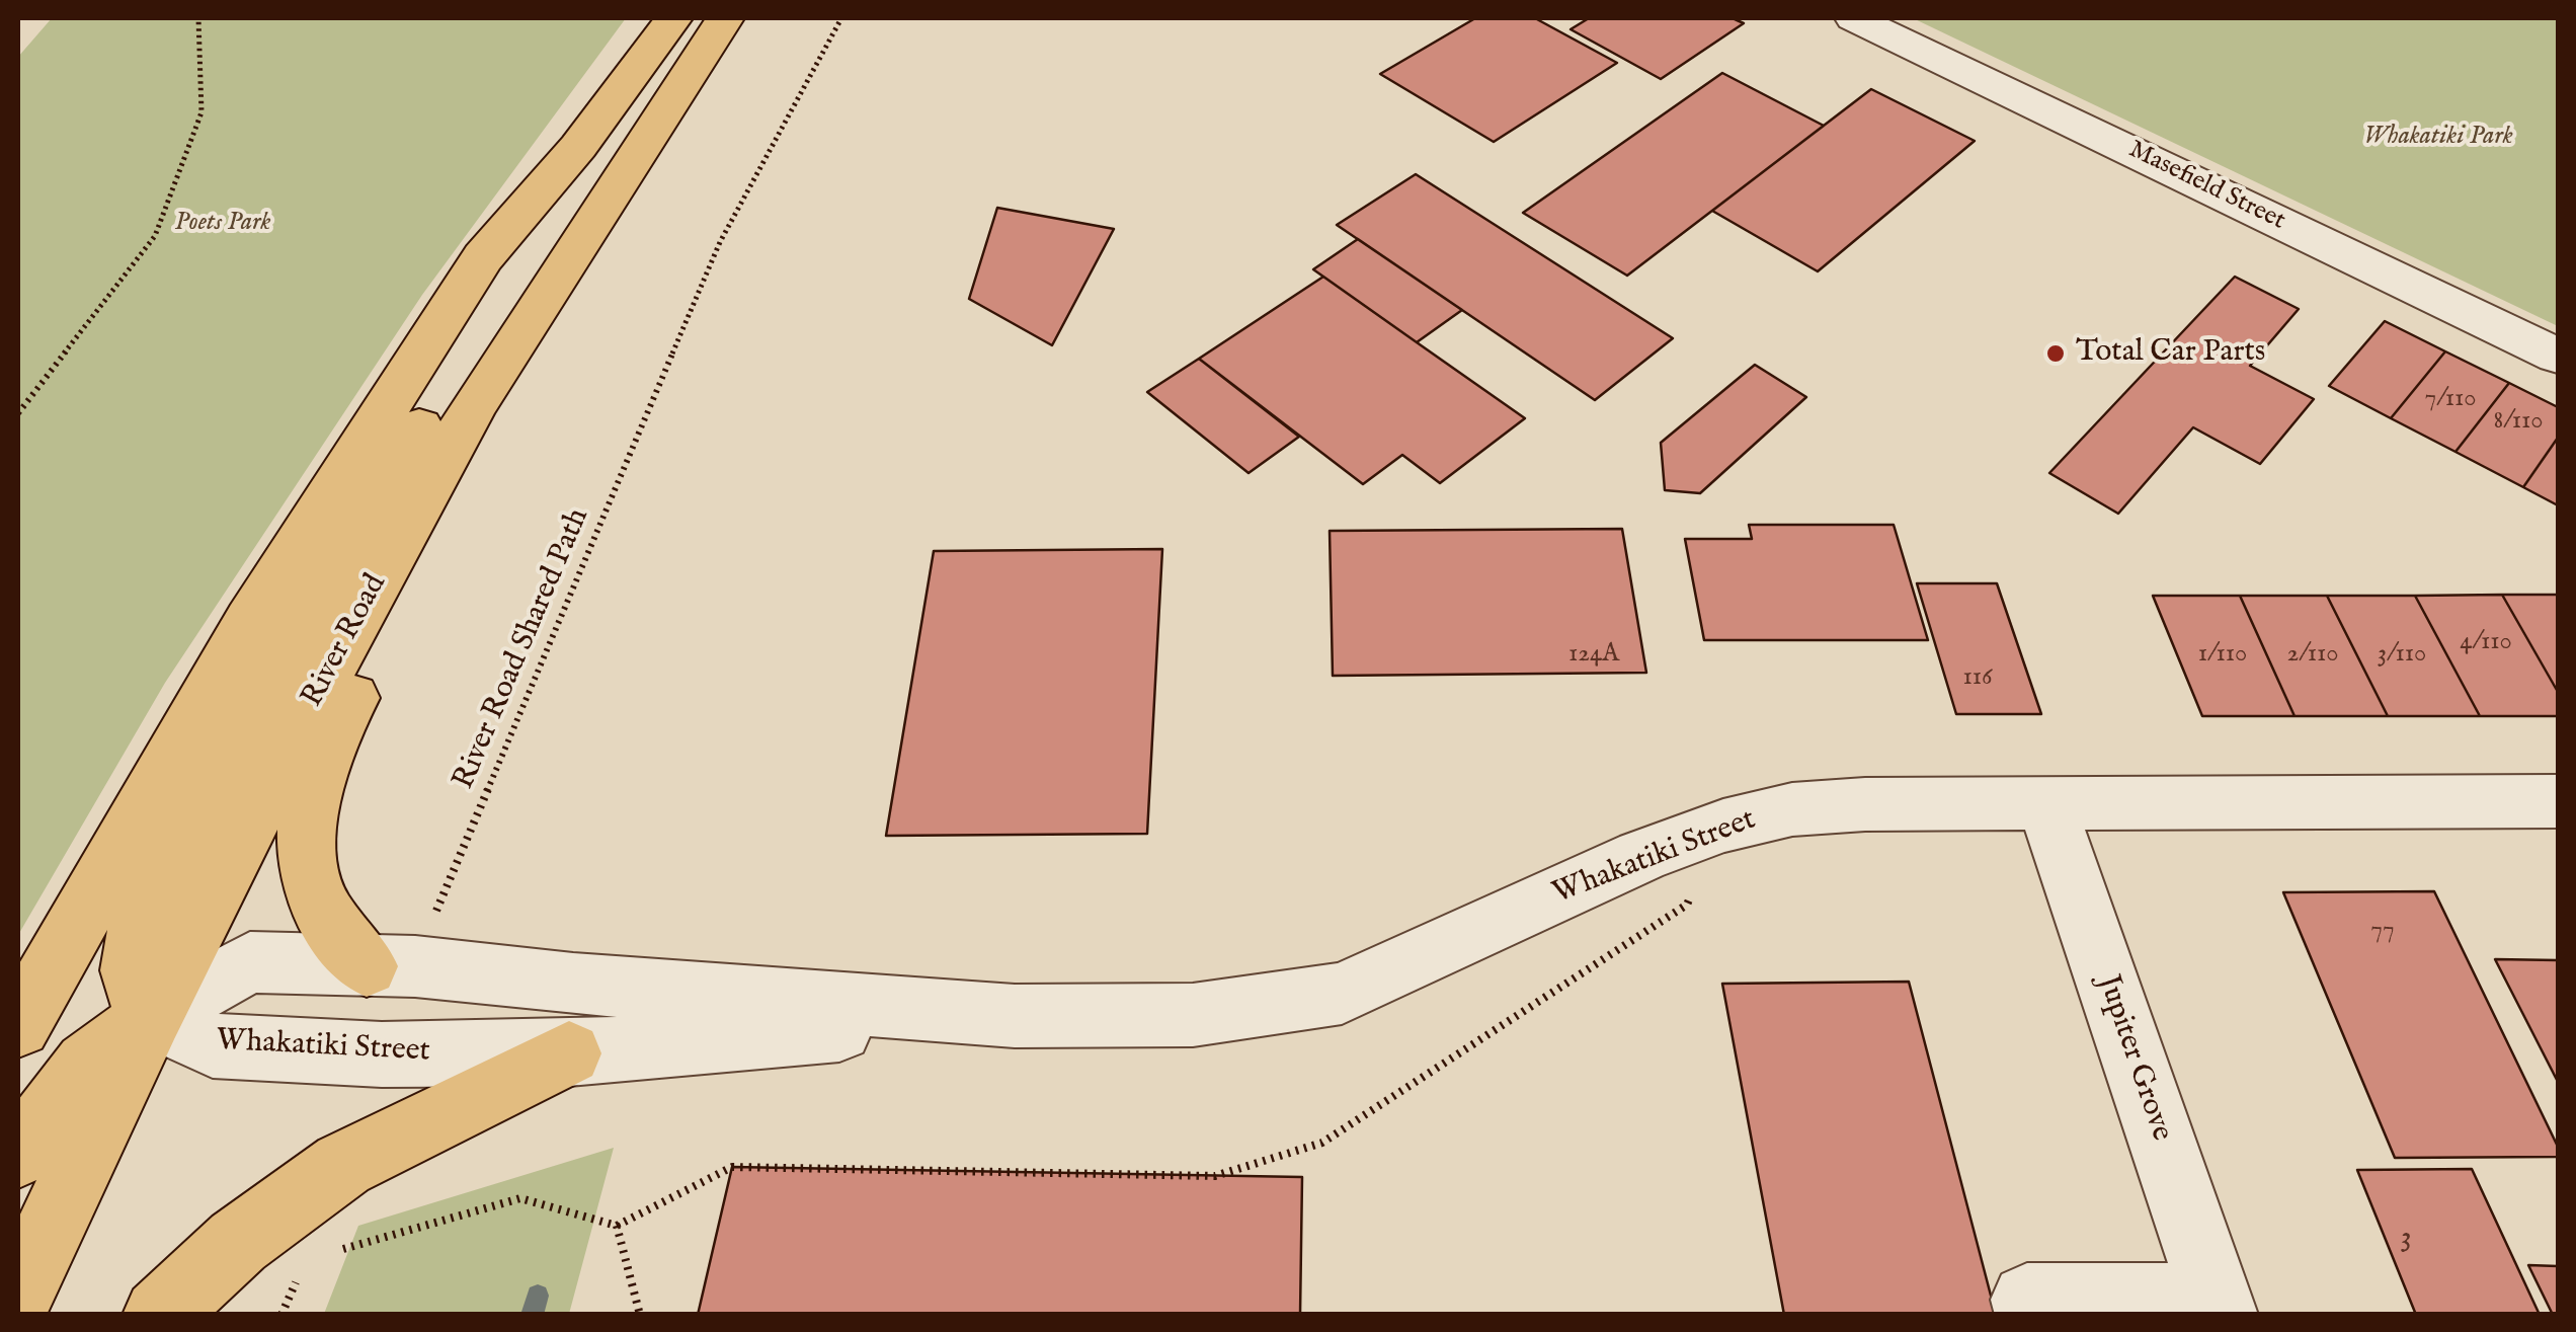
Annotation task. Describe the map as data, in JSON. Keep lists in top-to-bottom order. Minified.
{"streets":{"highway":["River Road"],"street":["Masefield Street","Whakatiki Street","Jupiter Grove"],"path":["River Road Shared Path"]},"crossings":[["River Road","Whakatiki Street"],["River Road Shared Path","Whakatiki Street"],["Whakatiki Street","Jupiter Grove"]],"parks":["Whakatiki Park","Poets Park"],"places":["Total Car Parts"],"house_numbers":["7/110","8/110","4/110","124A","1/110","2/110","3/110","116","77","3"]}
